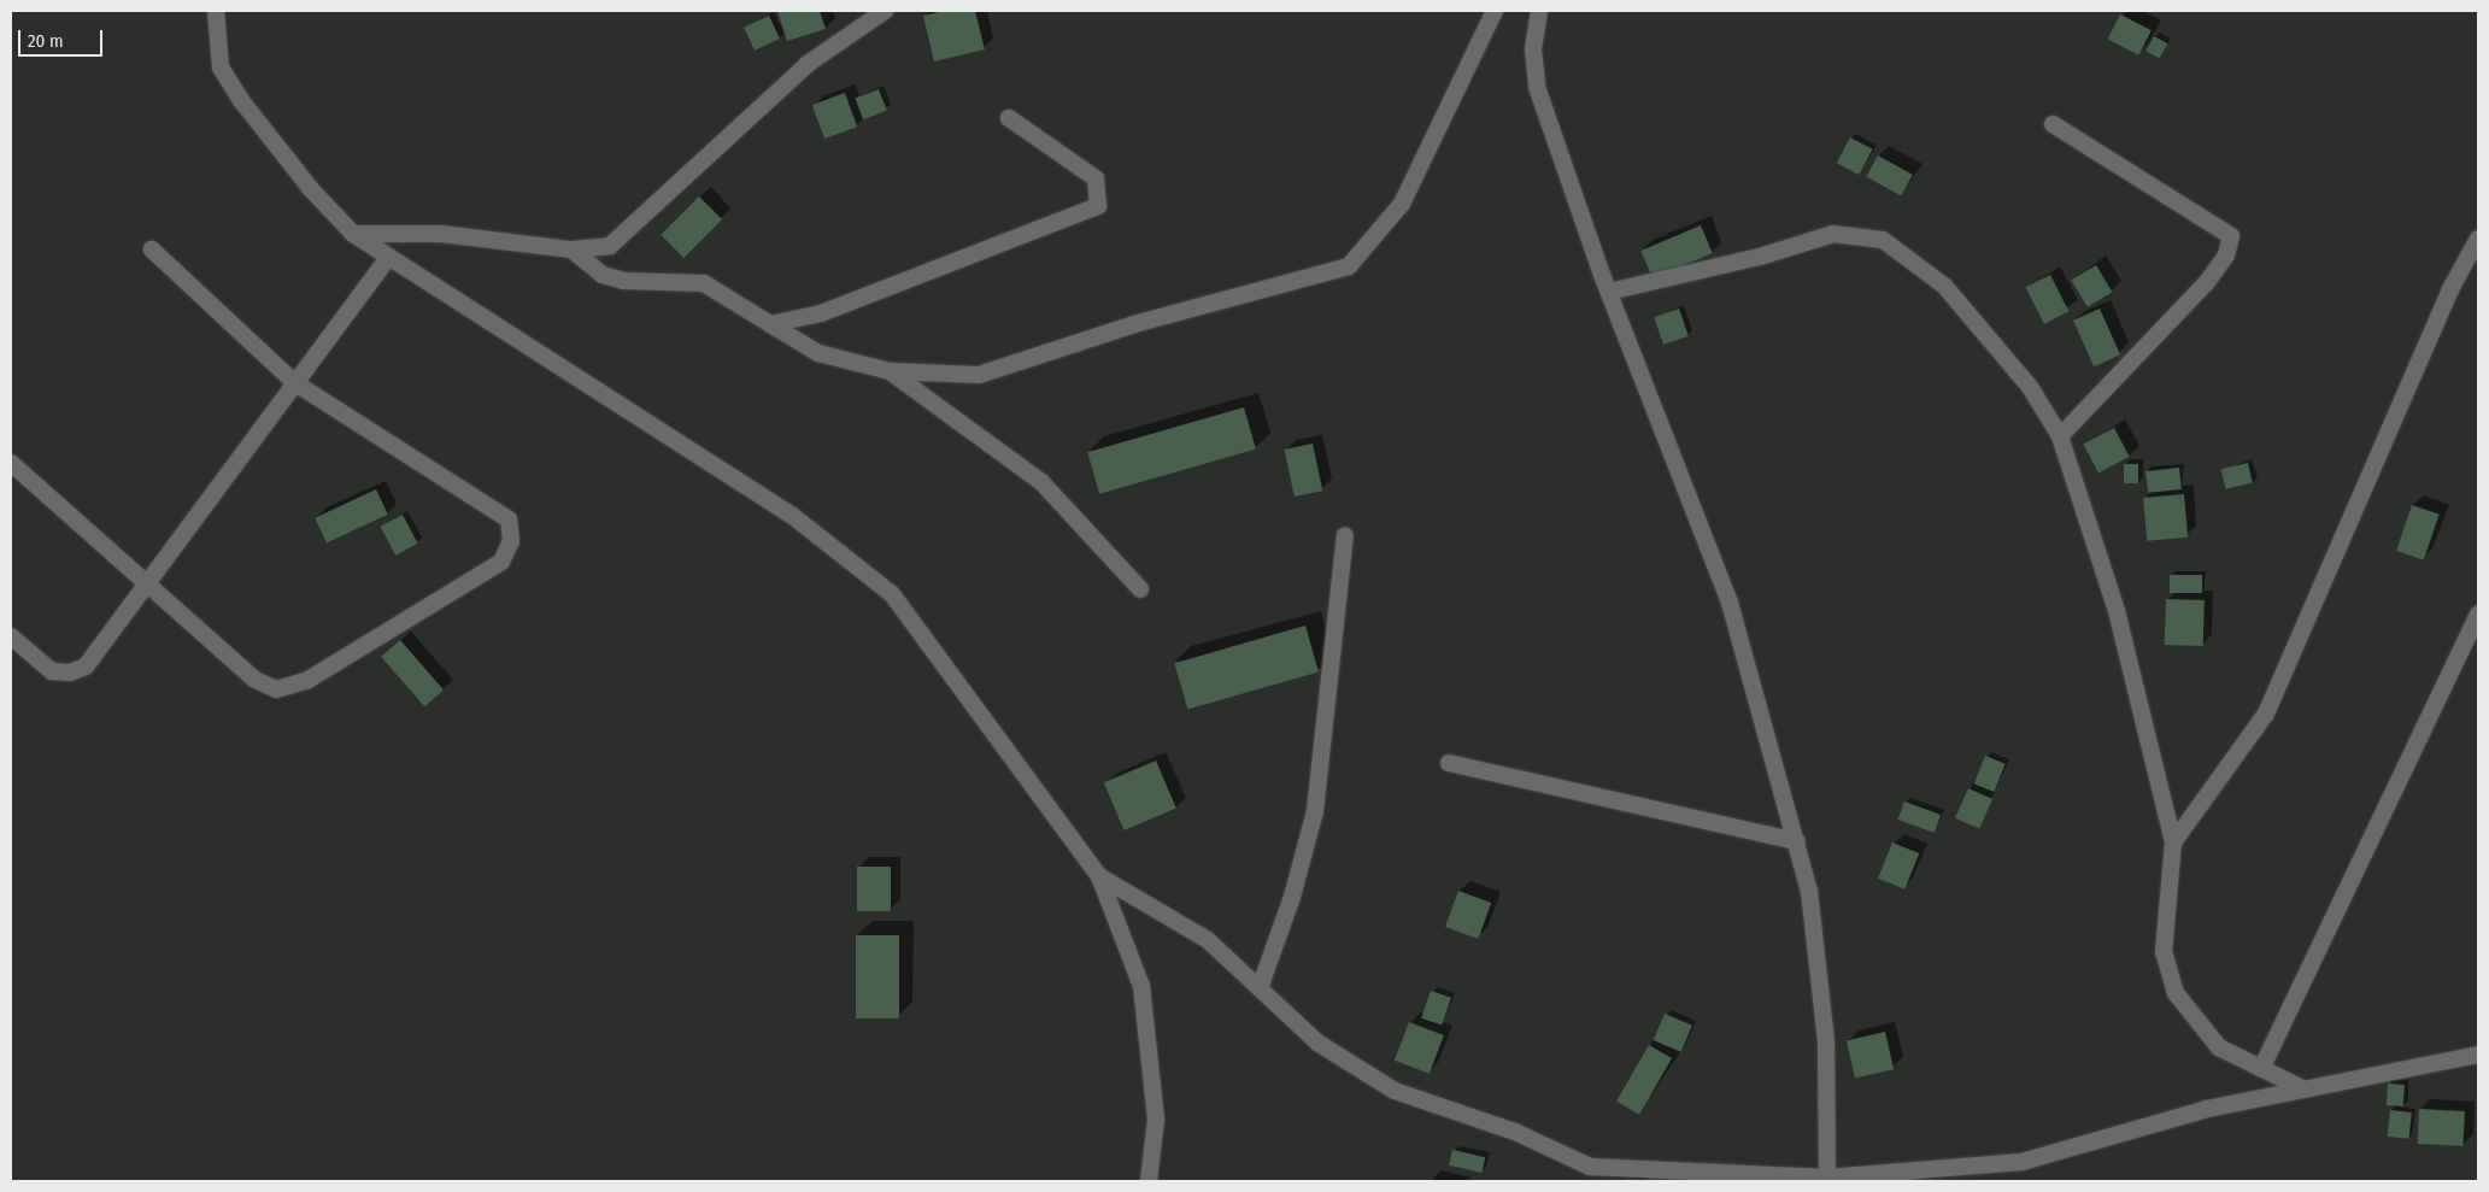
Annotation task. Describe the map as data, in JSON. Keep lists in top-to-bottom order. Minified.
{"scale_bar":"20 m"}
